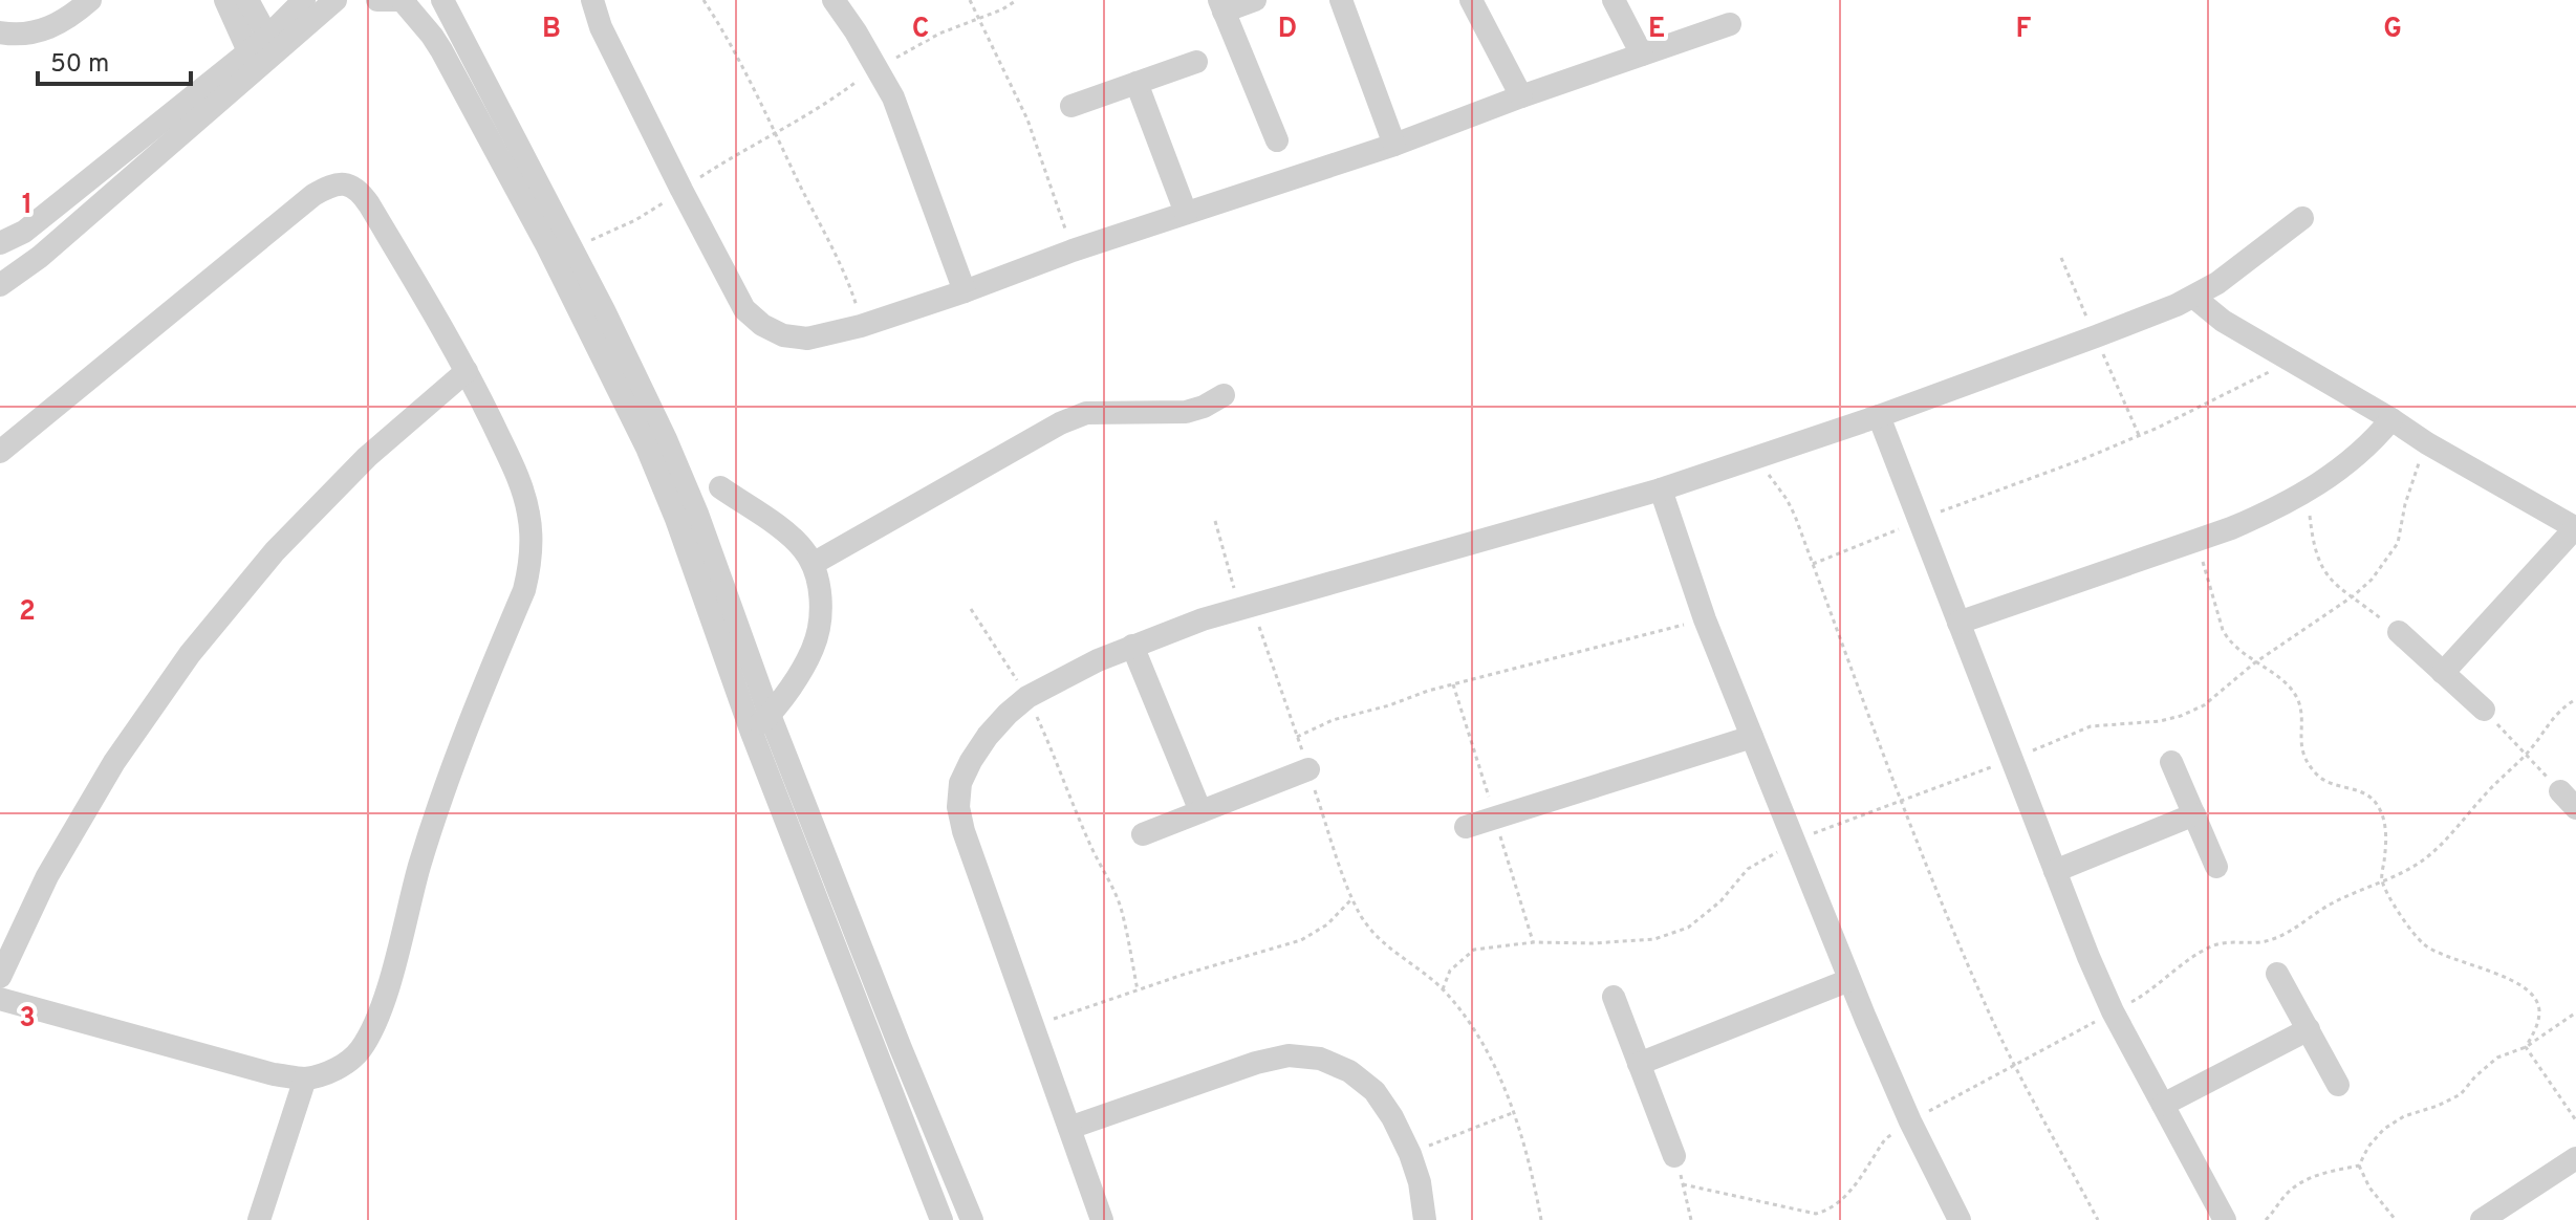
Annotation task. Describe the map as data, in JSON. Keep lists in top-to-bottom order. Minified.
{"scale_bar":"50 m","grid":{"columns":["B","C","D","E","F","G"],"rows":["1","2","3"]}}
